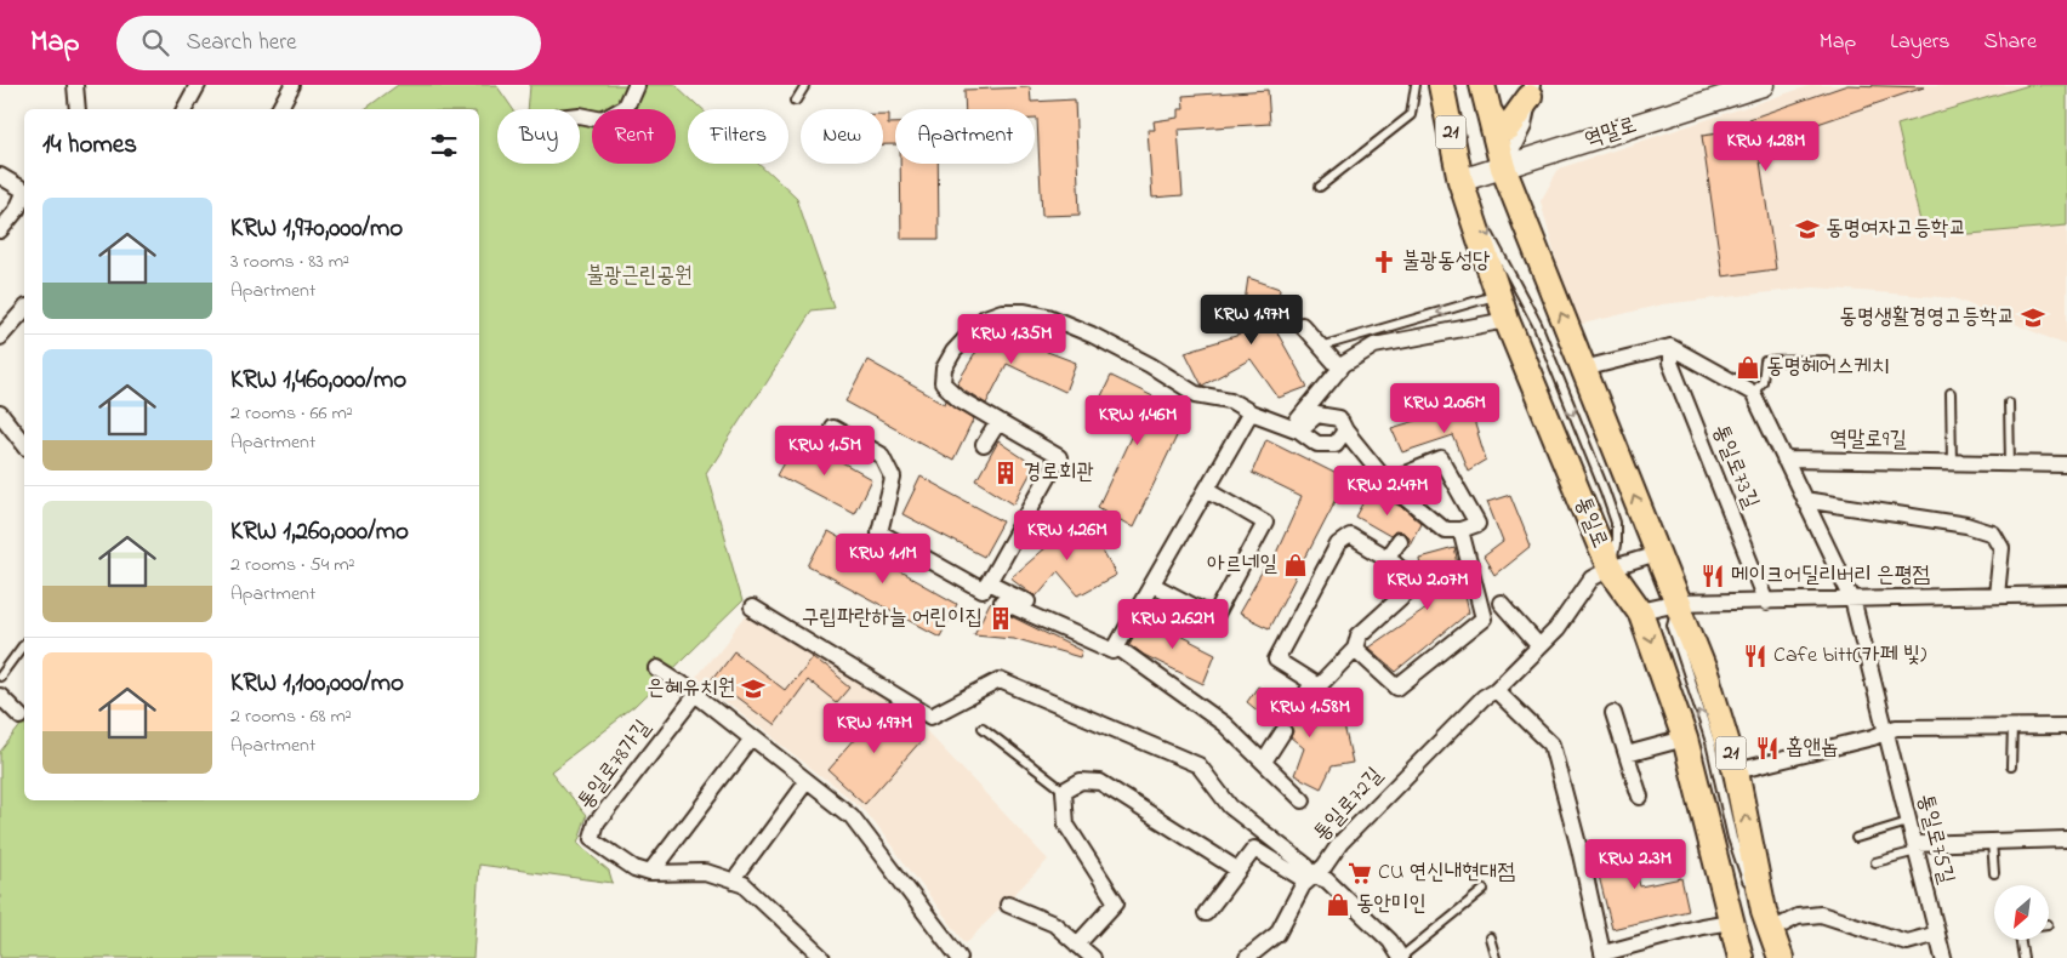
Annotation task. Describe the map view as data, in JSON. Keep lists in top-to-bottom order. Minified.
{"streets":{"main road":["21","통일로"],"street":["역말로","역말로9길","통일로73길","통일로78가길","통일로72길","통일로75길"]},"crossings":[["21","역말로"],["21","통일로72길"],["역말로","통일로"],["통일로","통일로72길"]],"parks":["불광근린공원"],"places":{"school or university":["동명여자고등학교","동명생활경영고등학교","은혜유치원"],"church":["불광동성당"],"shop":["동명헤어스케치","아르네일","동안미인"],"building":["경로회관","구립파란하늘 어린이집"],"restaurant":["메이크어딜리버리 은평점","Cafe bitt(카페 빛)","홉앤놉"],"supermarket":["CU 연신내현대점"]},"north":"bottom left","page":{"header":"Map","search":"Search here","nav":["Map","Layers","Share"],"chip":["Buy","Rent","Filters","New","Apartment"],"heading":"14 homes","price":["KRW 1.28M","KRW 1.97M","KRW 1.35M","KRW 2.06M","KRW 1.46M","KRW 1.5M","KRW 2.47M","KRW 1.26M","KRW 1.1M","KRW 2.07M","KRW 2.62M","KRW 1.58M","KRW 1.97M","KRW 2.3M"],"list":[{"name":"KRW 1,970,000/mo","note":"3 rooms · 83 m² · Apartment"},{"name":"KRW 1,460,000/mo","note":"2 rooms · 66 m² · Apartment"},{"name":"KRW 1,260,000/mo","note":"2 rooms · 54 m² · Apartment"},{"name":"KRW 1,100,000/mo","note":"2 rooms · 68 m² · Apartment"}]}}
